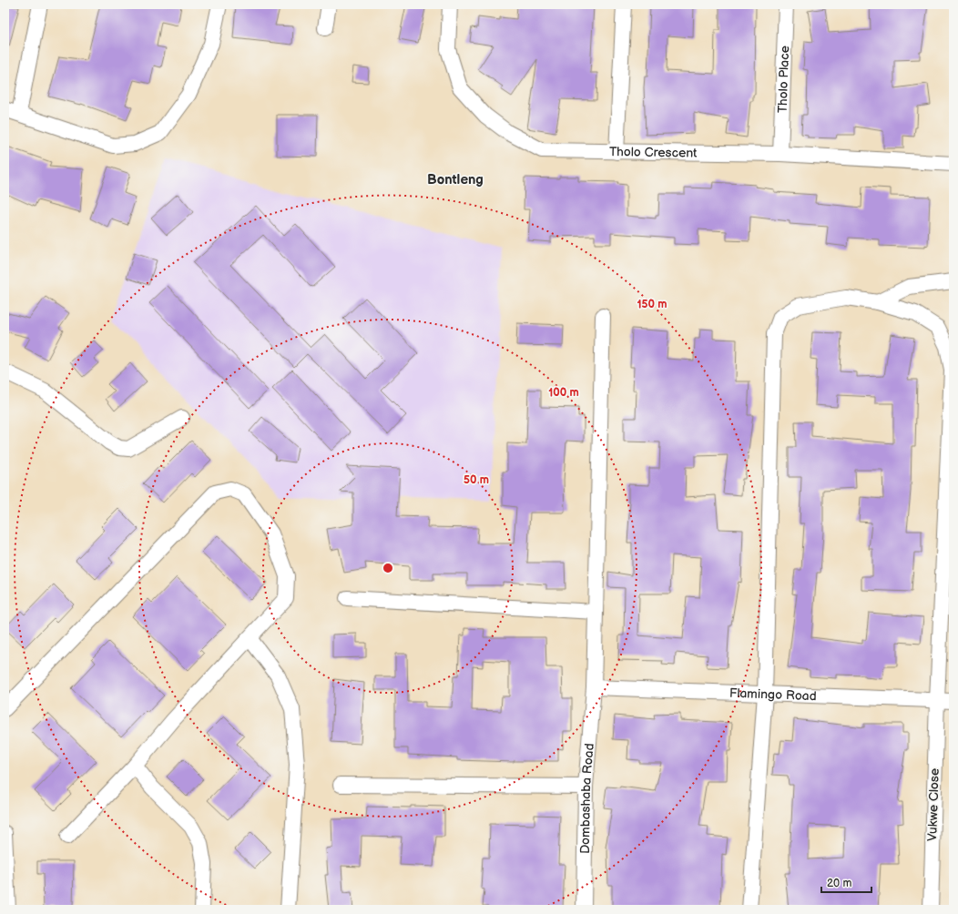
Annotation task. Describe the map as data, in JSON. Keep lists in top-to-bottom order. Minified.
{"streets":{"street":["Tholo Place","Tholo Crescent","Flamingo Road","Dombashaba Road","Vukwe Close"]},"crossings":[["Tholo Place","Tholo Crescent"],["Flamingo Road","Dombashaba Road"],["Flamingo Road","Vukwe Close"]],"districts":["Bontleng"],"scale_bar":"20 m","rings":["150 m","100 m","50 m"]}
